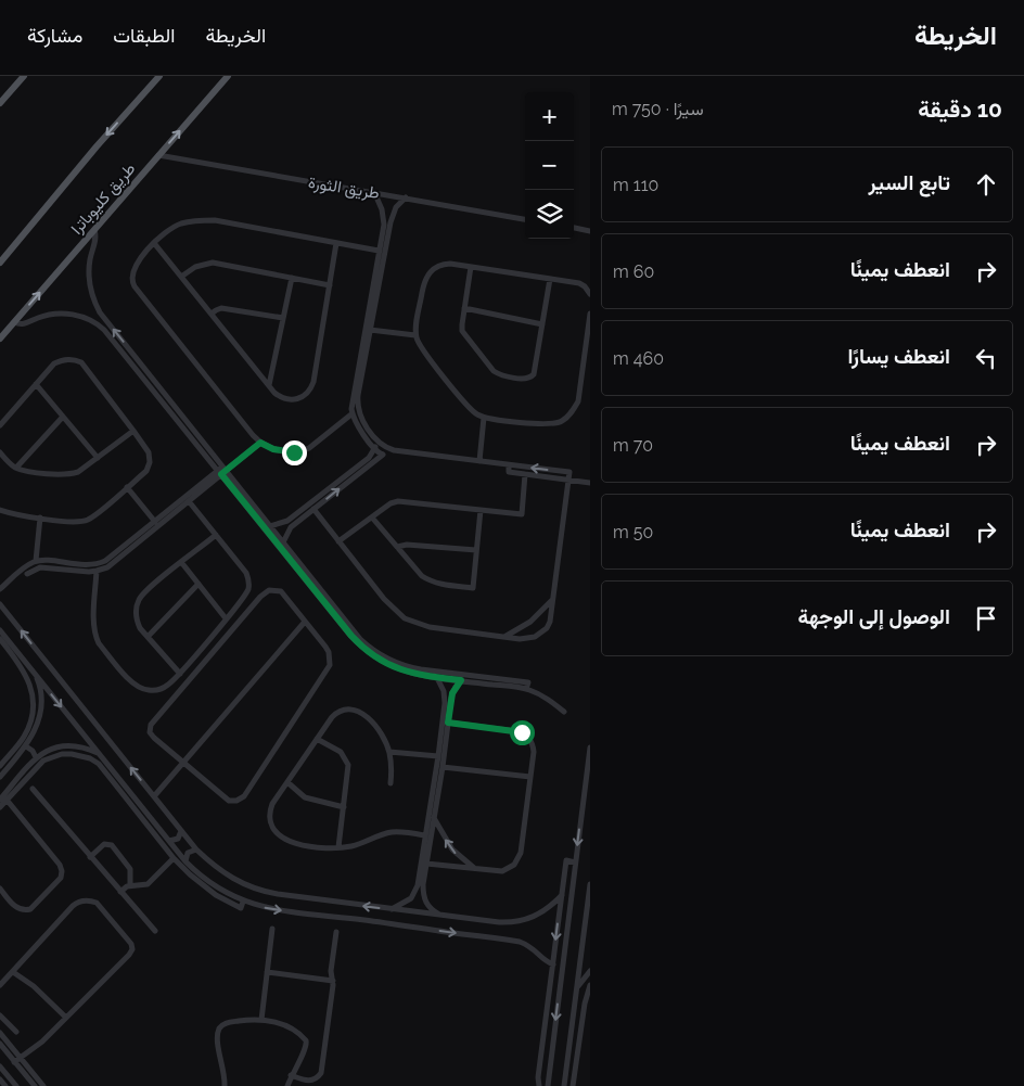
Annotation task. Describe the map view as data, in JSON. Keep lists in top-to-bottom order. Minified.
{"streets":{"main road":["طريق كليوباترا"],"street":["طريق الثورة"]},"crossings":[["طريق الثورة","طريق كليوباترا"]],"page":{"header":"الخريطة","nav":["الخريطة","الطبقات","مشاركة"],"heading":["10 دقيقة","سيرًا · 750 m"],"map_buttons":["+","−"],"list":[["تابع السير","110 m"],["انعطف يمينًا","60 m"],["انعطف يسارًا","460 m"],["انعطف يمينًا","70 m"],["انعطف يمينًا","50 m"],"الوصول إلى الوجهة"]}}
